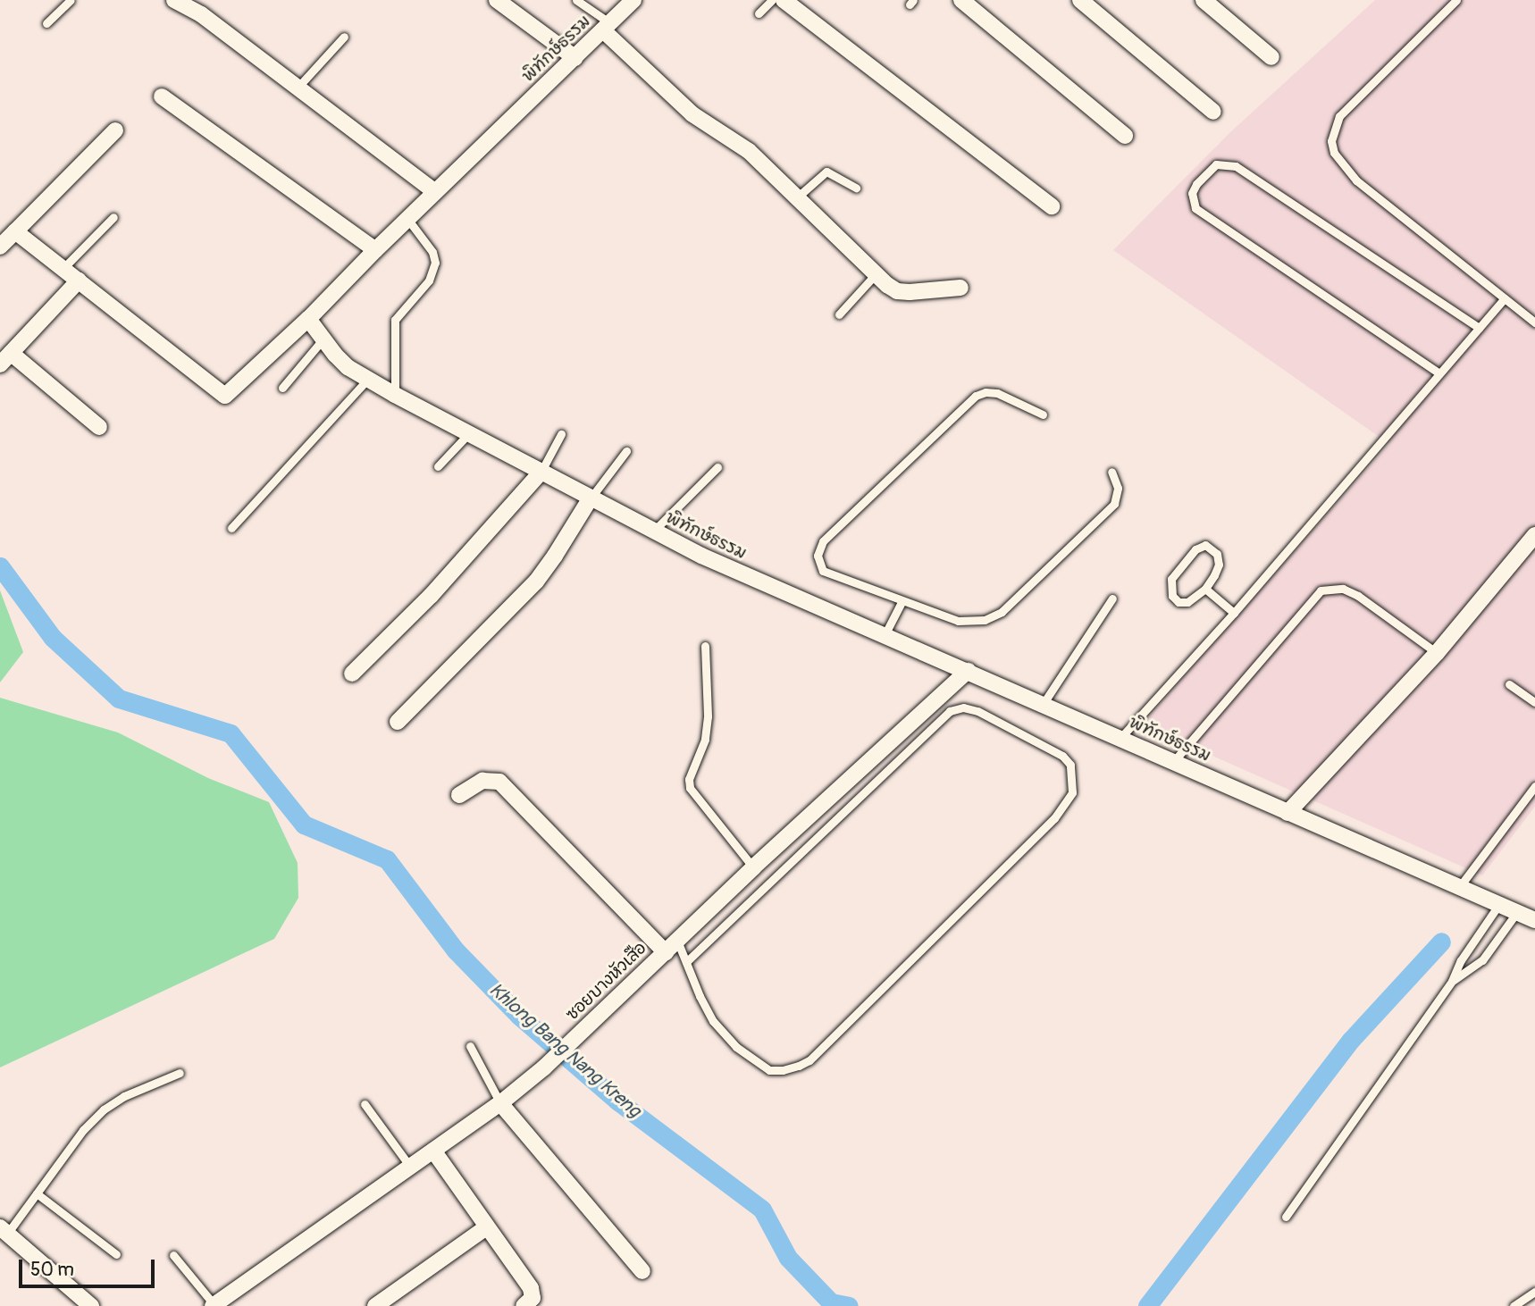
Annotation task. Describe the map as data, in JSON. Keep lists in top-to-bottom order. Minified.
{"streets":{"street":["พิทักษ์ธรรม","ซอยบางหัวเสือ"]},"crossings":[["พิทักษ์ธรรม","ซอยบางหัวเสือ"]],"water":["Khlong Bang Nang Kreng"],"scale_bar":"50 m"}
